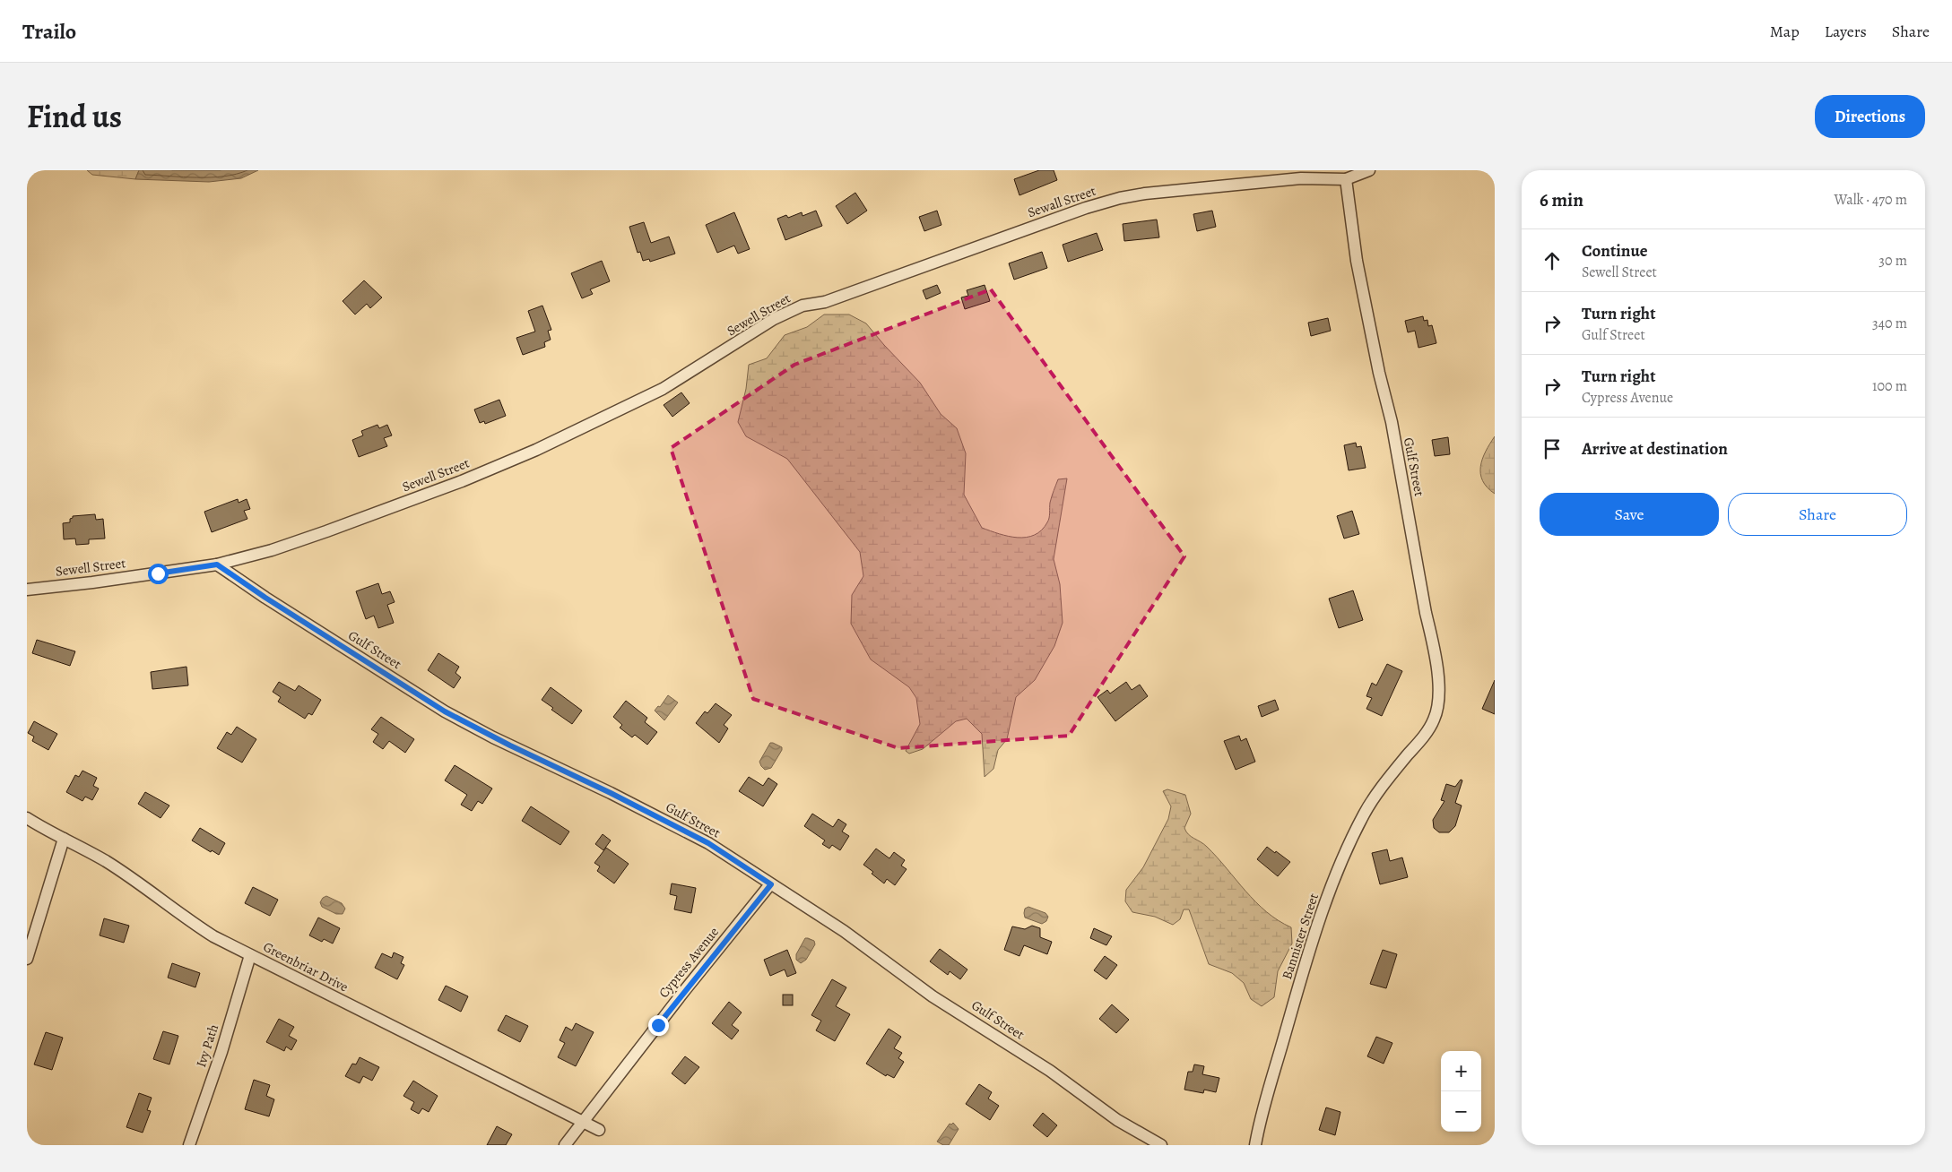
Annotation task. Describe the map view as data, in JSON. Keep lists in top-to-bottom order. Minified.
{"streets":{"street":["Sewall Street","Sewell Street","Gulf Street","Bannister Street","Cypress Avenue","Greenbriar Drive","Ivy Path"]},"crossings":[["Sewall Street","Sewell Street"],["Sewall Street","Gulf Street"],["Sewell Street","Gulf Street"],["Gulf Street","Bannister Street"],["Gulf Street","Cypress Avenue"],["Cypress Avenue","Greenbriar Drive"],["Greenbriar Drive","Ivy Path"]],"page":{"header":"Trailo","nav":["Map","Layers","Share"],"title":"Find us","buttons":["Directions",["Save","Share"]],"heading":["6 min","Walk · 470 m"],"list":[["Continue","Sewell Street","30 m"],["Turn right","Gulf Street","340 m"],["Turn right","Cypress Avenue","100 m"],"Arrive at destination"],"map_buttons":["+","−"]}}
